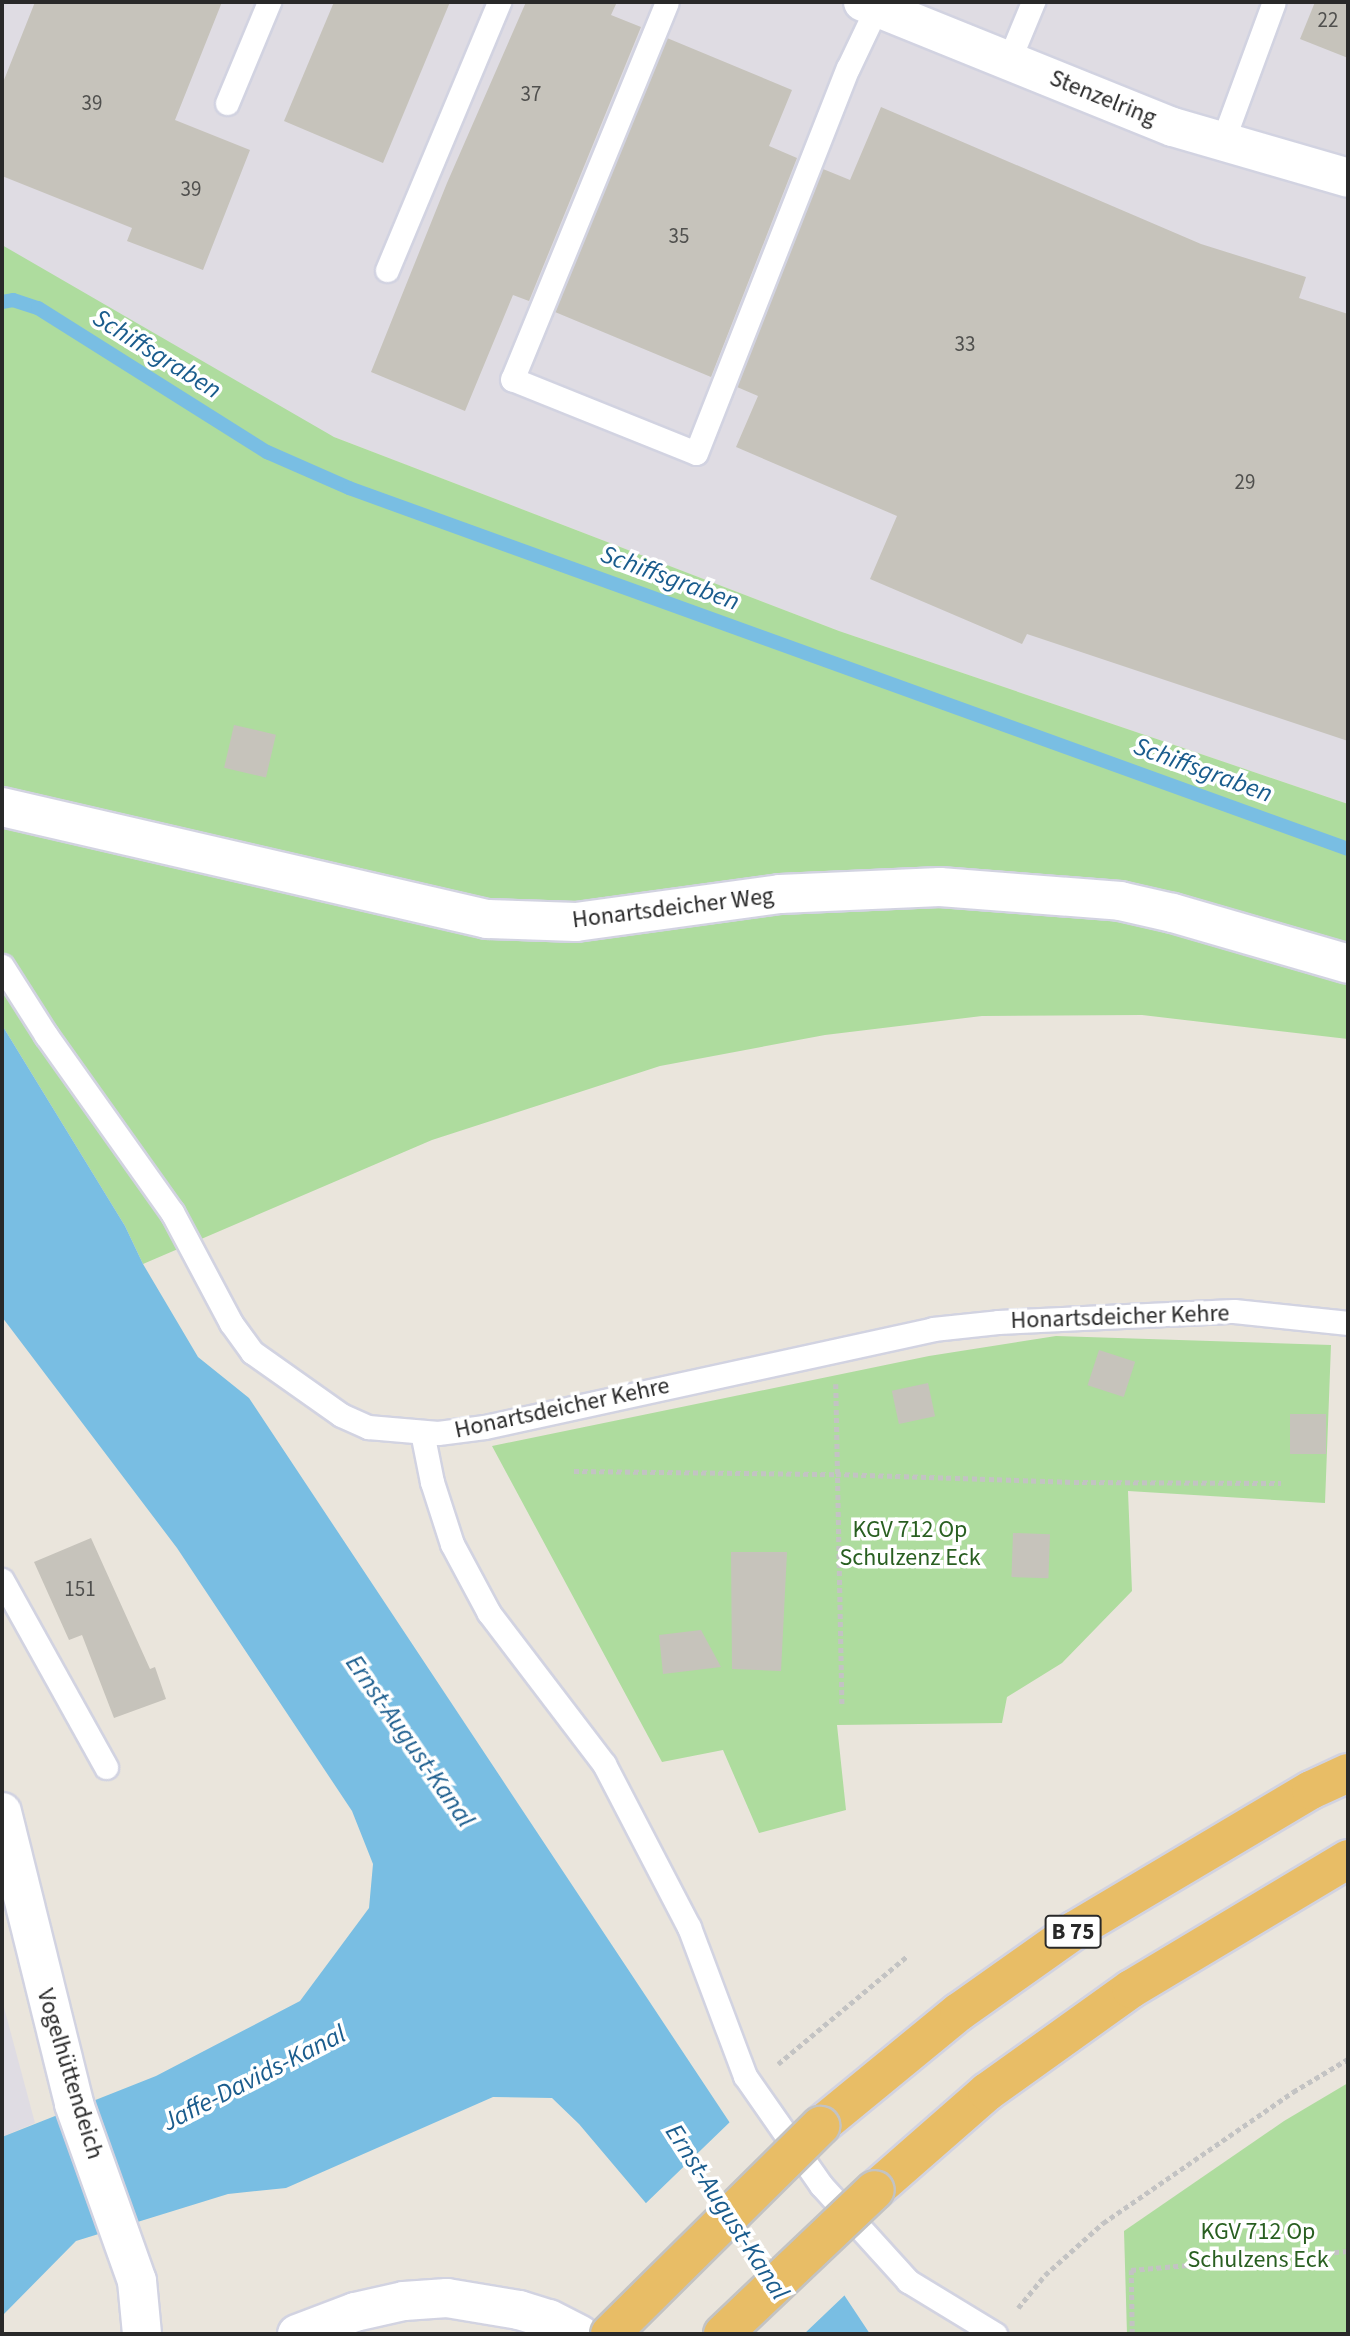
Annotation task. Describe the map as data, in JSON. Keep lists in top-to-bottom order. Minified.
{"streets":{"highway":["B 75"],"street":["Stenzelring","Honartsdeicher Weg","Vogelhüttendeich"],"lane":["Honartsdeicher Kehre"]},"water":["Schiffsgraben","Ernst-August-Kanal","Jaffe-Davids-Kanal"],"parks":["KGV 712 Op Schulzenz Eck","KGV 712 Op Schulzens Eck"],"house_numbers":["22","37","39","39","35","33","29","151"]}
